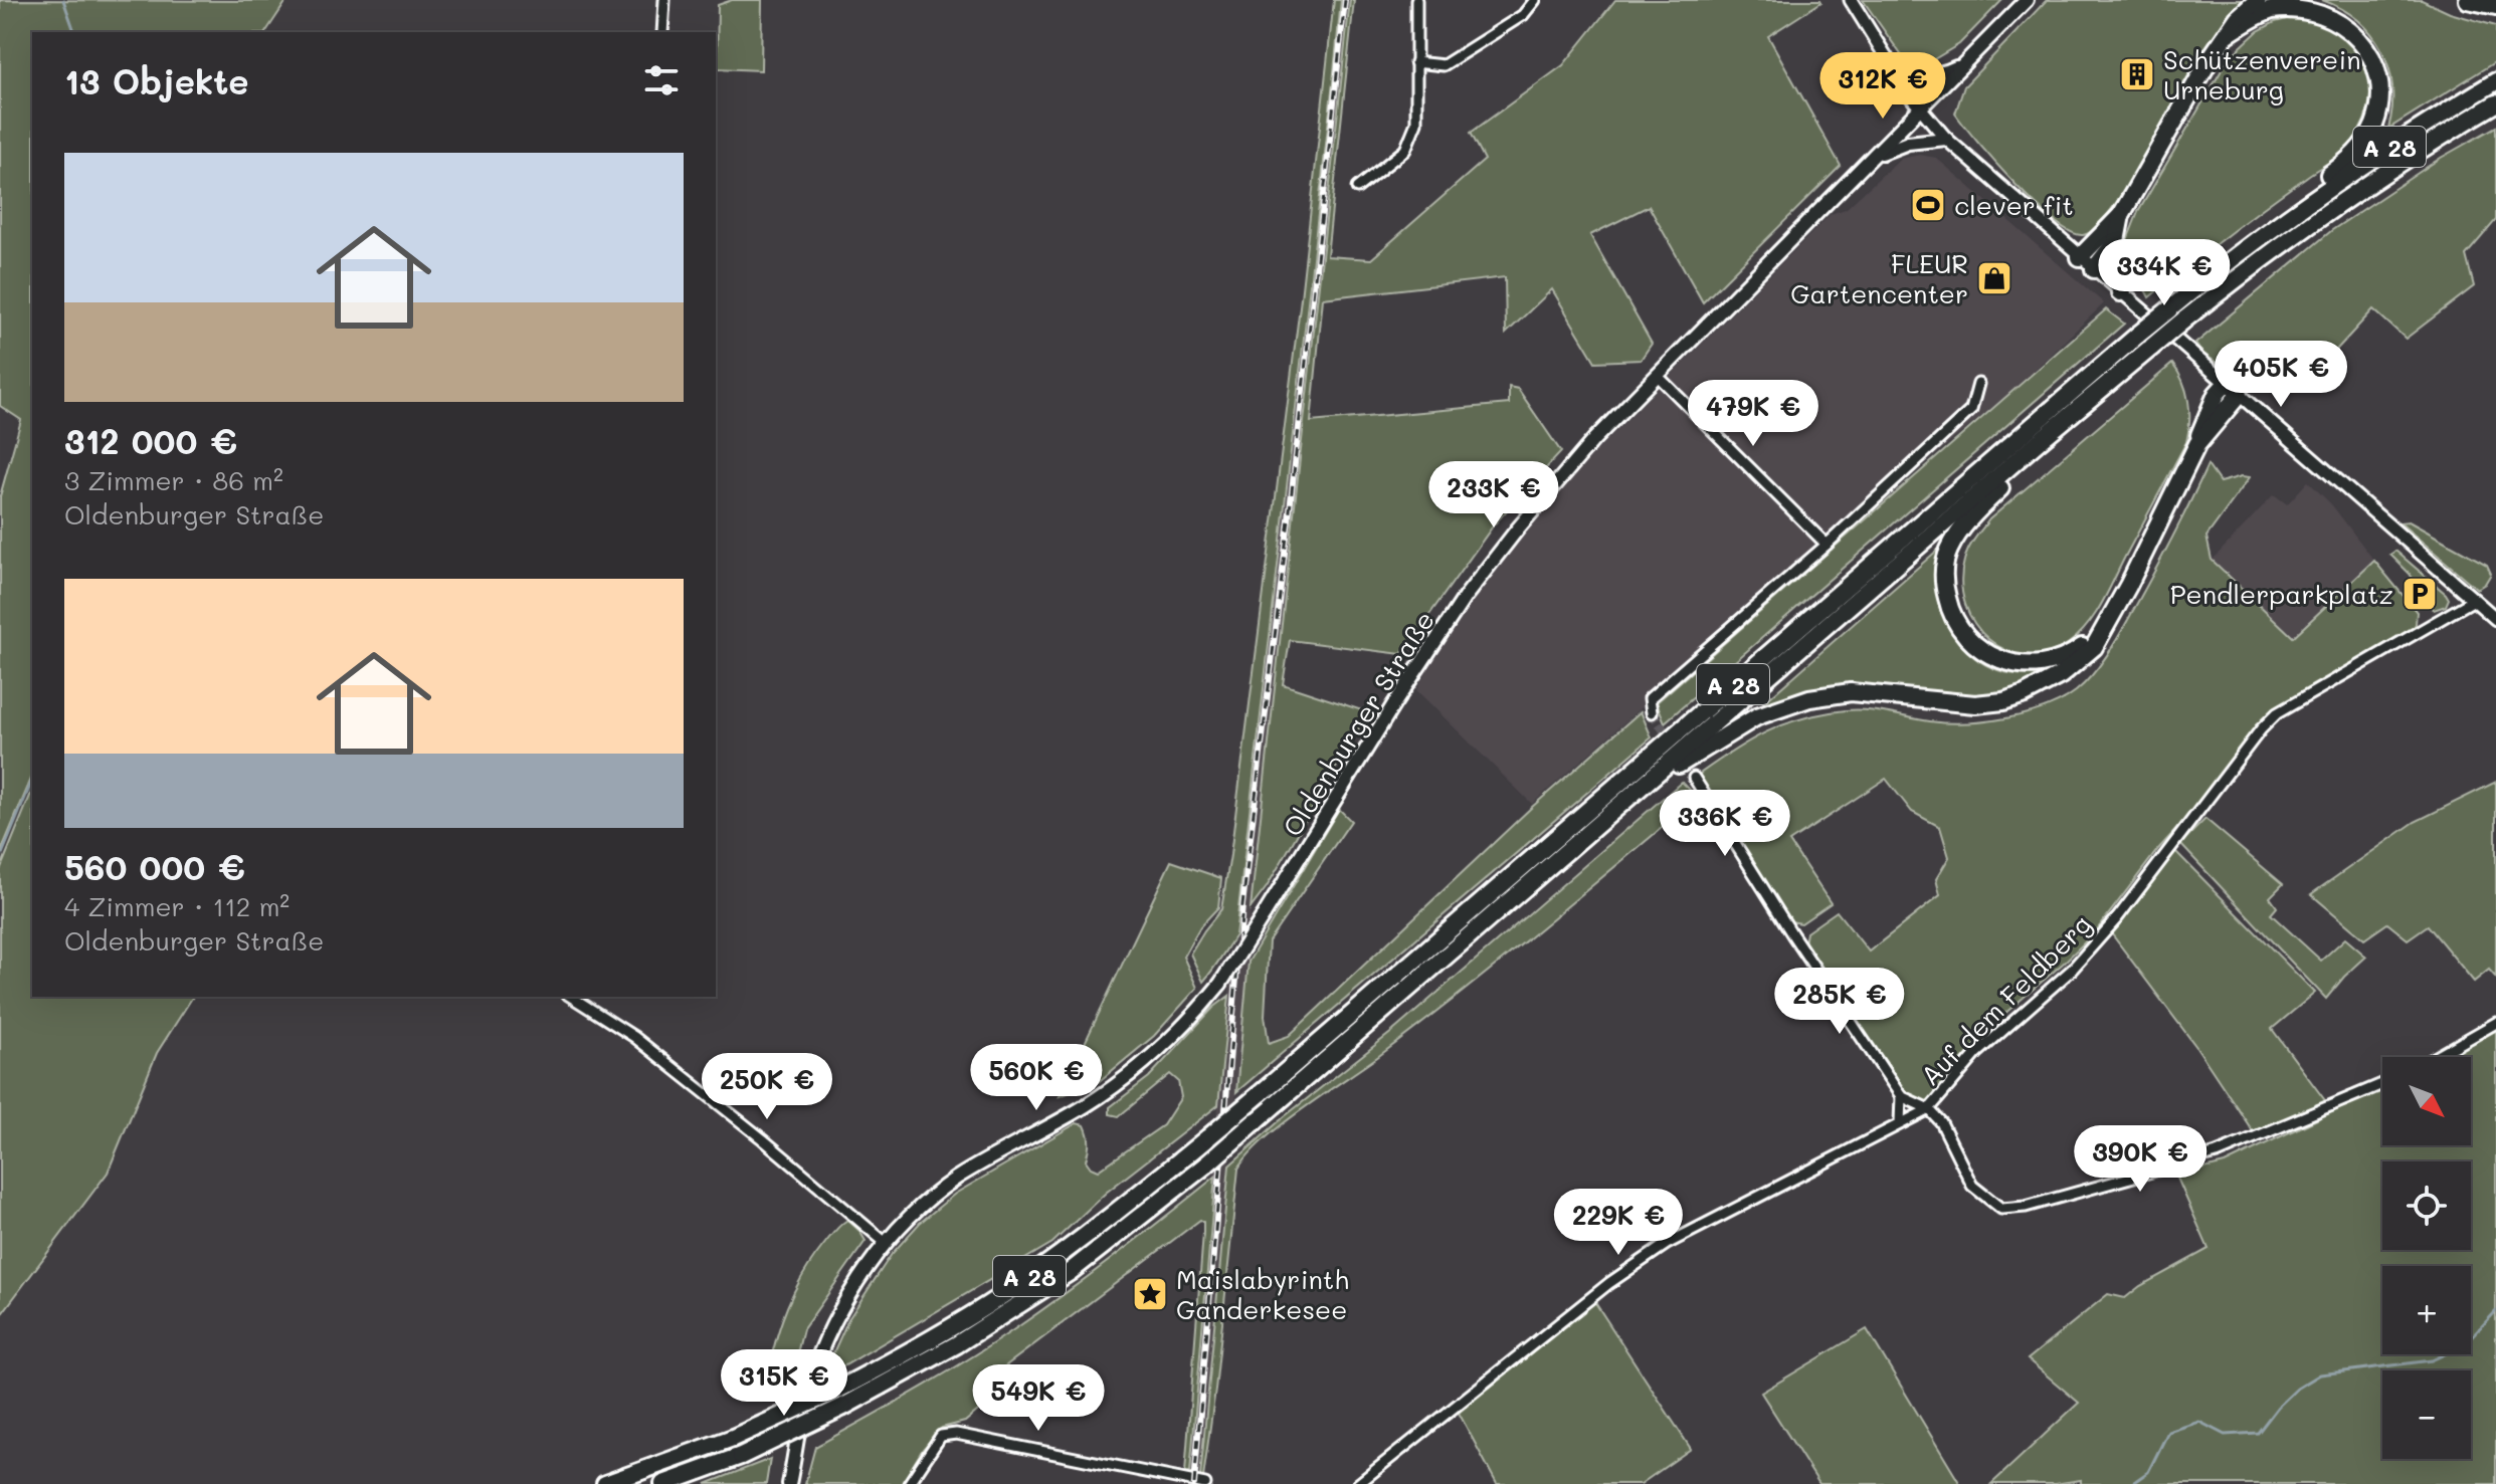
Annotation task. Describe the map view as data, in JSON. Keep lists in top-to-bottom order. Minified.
{"streets":{"highway":["A 28"],"main road":["Oldenburger Straße"],"street":["Auf dem Feldberg"]},"places":{"building":["Schützenverein Urneburg"],"sports":["clever fit"],"shop":["FLEUR Gartencenter"],"parking":["Pendlerparkplatz"],"place":["Maislabyrinth Ganderkesee"]},"north":"bottom right","page":{"heading":"13 Objekte","price":["312K €","334K €","405K €","479K €","233K €","336K €","285K €","560K €","250K €","390K €","229K €","315K €","549K €"],"list":[{"name":"312 000 €","note":"3 Zimmer · 86 m² · Oldenburger Straße"},{"name":"560 000 €","note":"4 Zimmer · 112 m² · Oldenburger Straße"}],"map_buttons":["+","−"]}}
